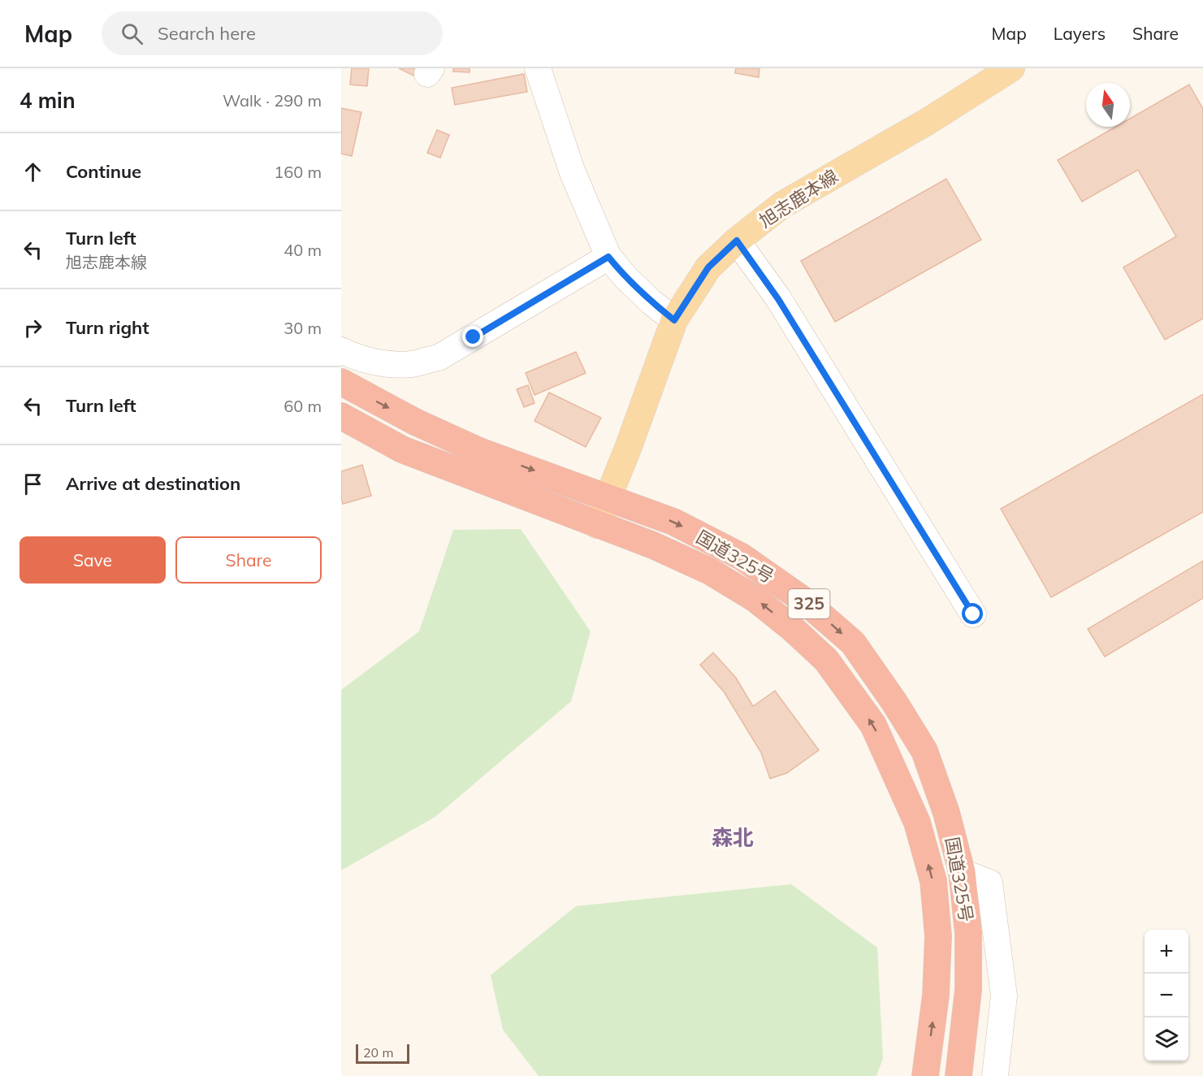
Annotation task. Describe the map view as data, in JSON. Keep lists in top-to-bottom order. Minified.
{"streets":{"highway":["国道325号","325"],"main road":["旭志鹿本線"]},"crossings":[["旭志鹿本線","国道325号"]],"districts":["森北"],"scale_bar":"20 m","north":"top","page":{"header":"Map","search":"Search here","nav":["Map","Layers","Share"],"heading":["4 min","Walk · 290 m"],"list":[["Continue","160 m"],["Turn left","旭志鹿本線","40 m"],["Turn right","30 m"],["Turn left","60 m"],"Arrive at destination"],"buttons":["Save","Share"],"map_buttons":["+","−"],"scale":"20 m"}}
